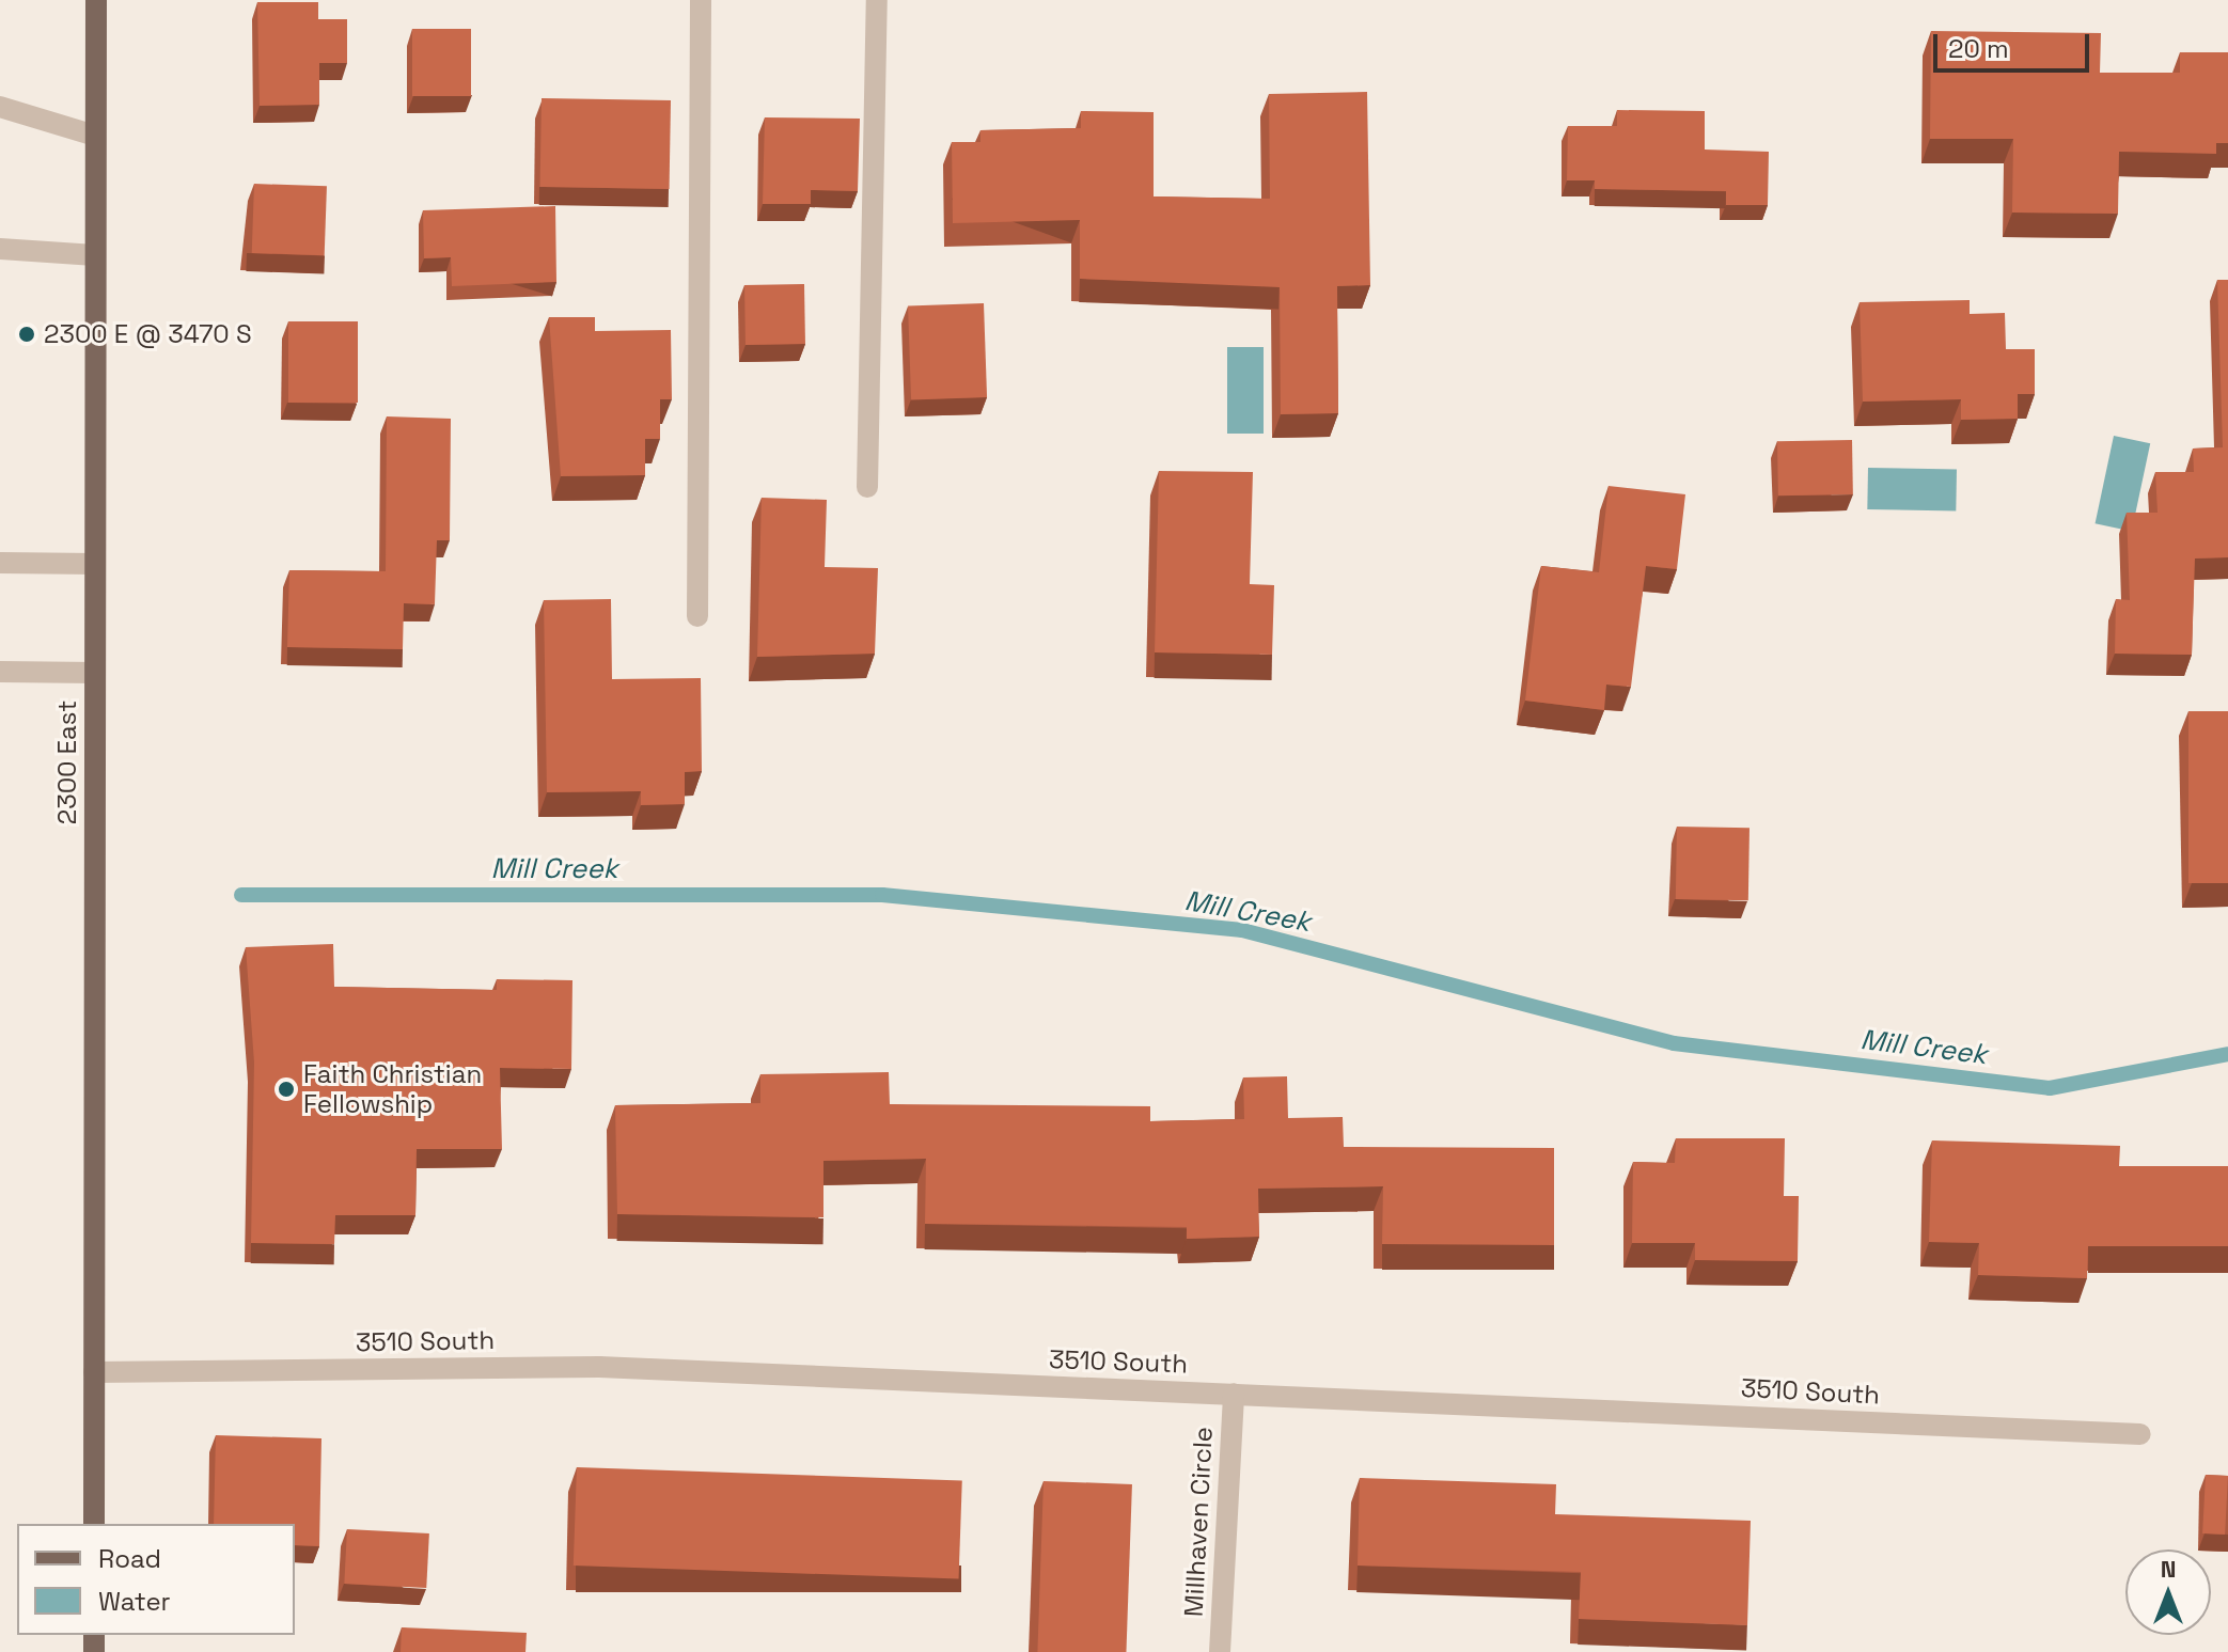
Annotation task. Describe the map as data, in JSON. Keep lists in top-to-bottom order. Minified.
{"streets":{"main road":["2300 East"],"street":["3510 South","Millhaven Circle"]},"crossings":[["2300 East","3510 South"],["3510 South","Millhaven Circle"]],"water":["Mill Creek"],"places":["2300 E @ 3470 S","Faith Christian Fellowship"],"legend":["Road","Water"],"scale_bar":"20 m","north":"top"}
